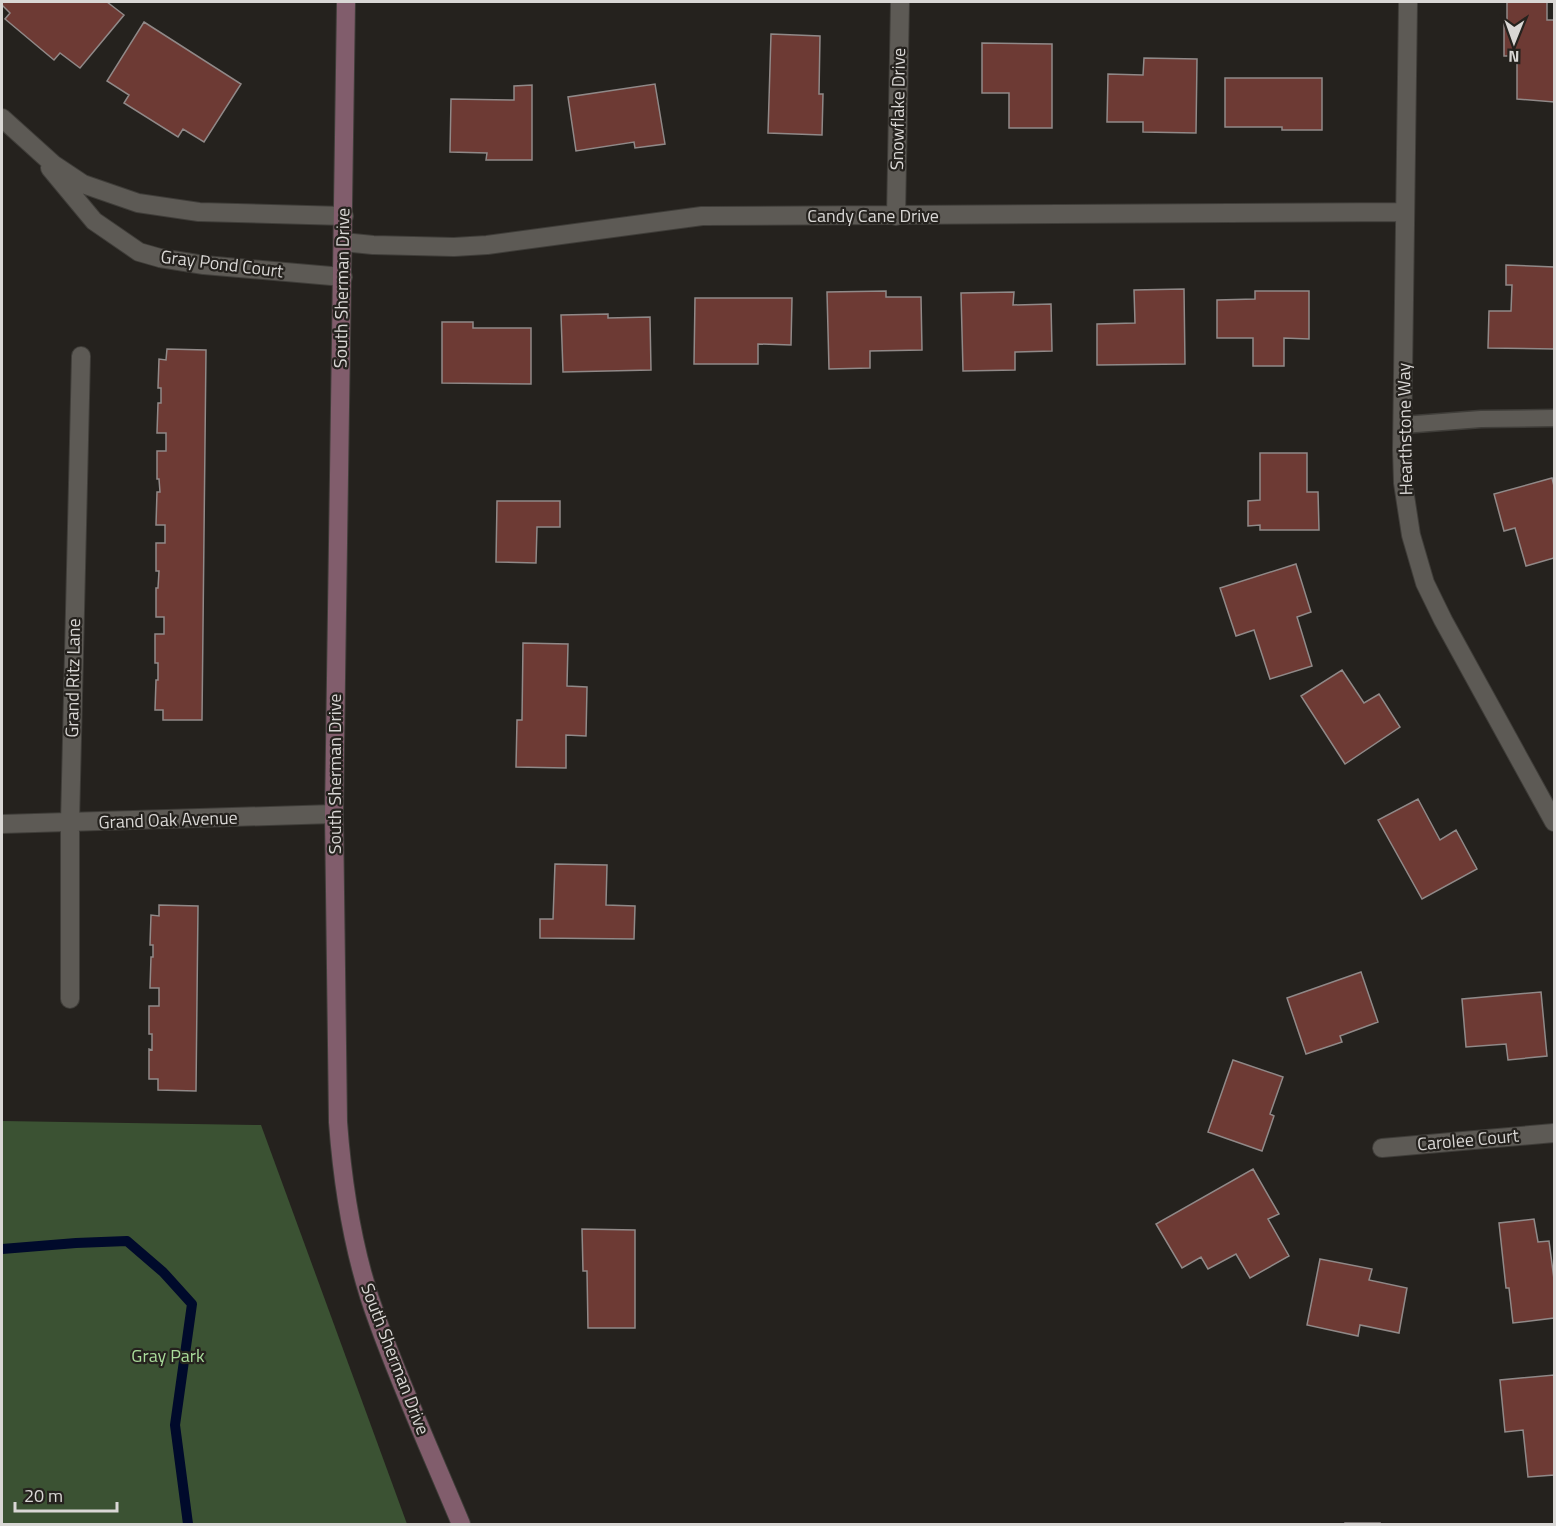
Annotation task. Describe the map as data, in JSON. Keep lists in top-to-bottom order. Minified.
{"streets":{"street":["Snowflake Drive","Candy Cane Drive","Gray Pond Court","South Sherman Drive","Hearthstone Way","Grand Ritz Lane","Grand Oak Avenue","Carolee Court"]},"crossings":[["Snowflake Drive","Candy Cane Drive"],["Candy Cane Drive","South Sherman Drive"],["Candy Cane Drive","Hearthstone Way"],["Gray Pond Court","South Sherman Drive"],["South Sherman Drive","Grand Oak Avenue"],["Grand Ritz Lane","Grand Oak Avenue"]],"parks":["Gray Park"],"scale_bar":"20 m","north":"bottom"}
